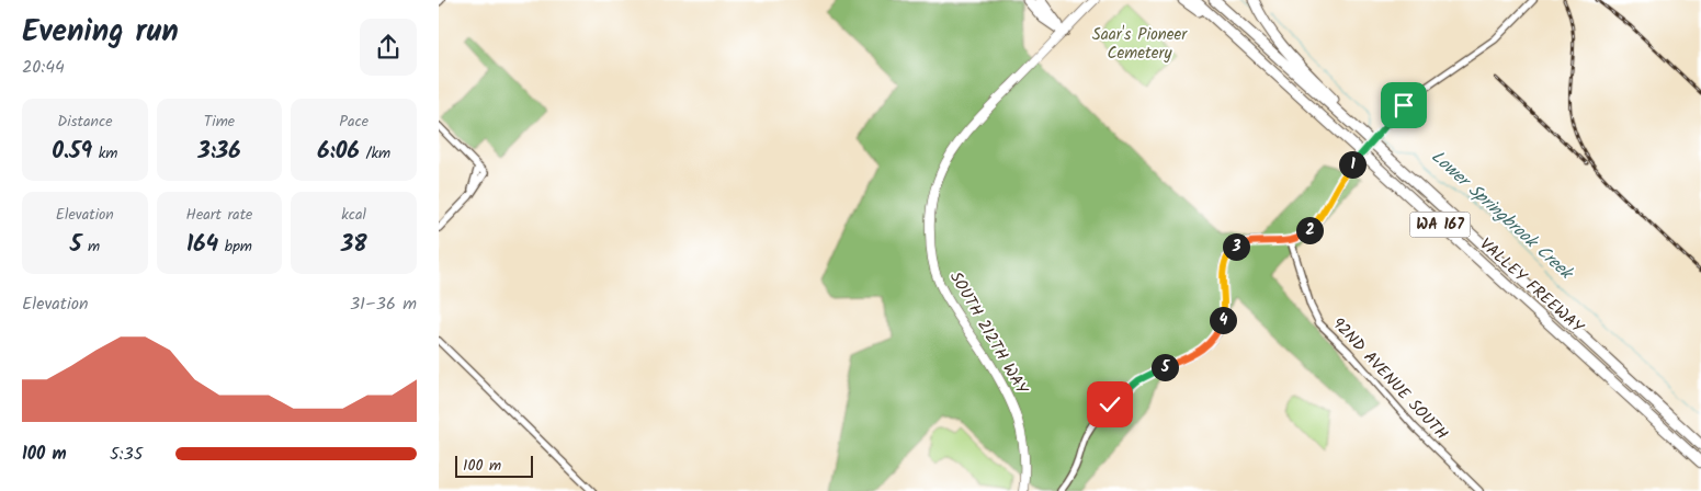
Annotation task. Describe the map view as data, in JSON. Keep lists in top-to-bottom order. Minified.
{"streets":{"highway":["WA 167","VALLEY FREEWAY"],"main road":["SOUTH 212TH WAY"],"street":["92ND AVENUE SOUTH"]},"water":["Lower Springbrook Creek"],"parks":["Saar's Pioneer Cemetery"],"scale_bar":"100 m","page":{"heading":["Evening run","20:44"],"stats":[["Distance","0.59 km"],["Time","3:36"],["Pace","6:06 /km"],["Elevation","5 m"],["Heart rate","164 bpm"],["kcal","38"]],"pins":["1","2","3","4","5"],"chart":["Elevation","31–36 m"],"list":[{"name":"100 m","note":"5:35"}],"scale":"100 m"}}
